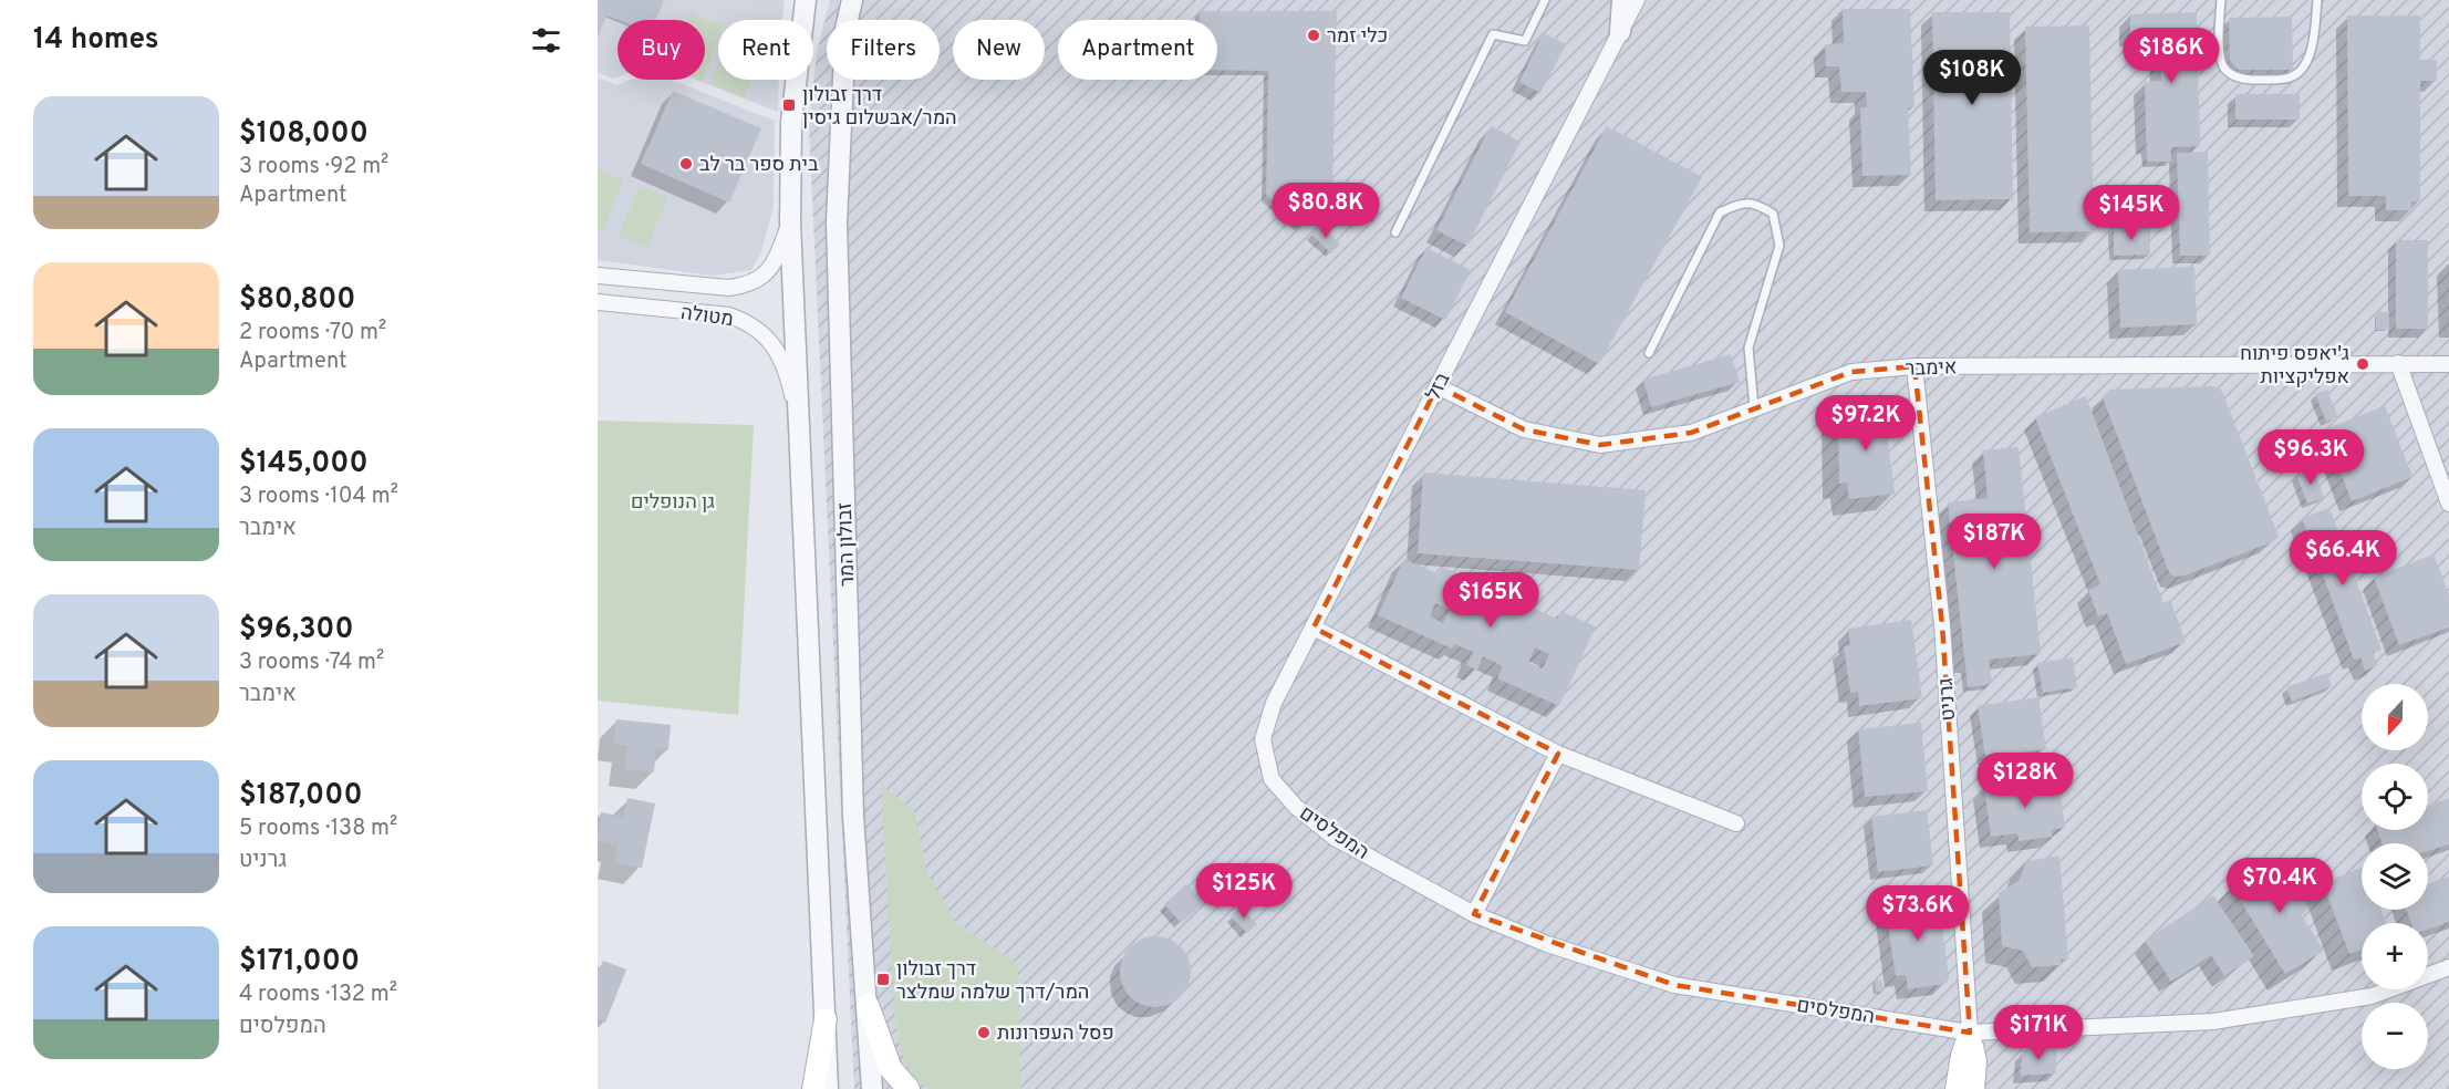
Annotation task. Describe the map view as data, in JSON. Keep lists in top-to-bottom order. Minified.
{"streets":{"street":["מטולה","אימבר","בזל","זבולון המר","גרניט","המפלסים"]},"crossings":[["מטולה","זבולון המר"],["אימבר","בזל"],["אימבר","גרניט"],["בזל","המפלסים"],["גרניט","המפלסים"]],"parks":["גן הנופלים"],"places":{"other":["כלי זמר","בית ספר בר לב","ג'יאפס פיתוח אפליקציות","פסל העפרונות"],"transit":["דרך זבולון המר/אבשלום גיסין","דרך זבולון המר/דרך שלמה שמלצר"]},"north":"bottom","page":{"heading":"14 homes","chip":["Buy","Rent","Filters","New","Apartment"],"price":["$186K","$108K","$80.8K","$145K","$97.2K","$96.3K","$187K","$66.4K","$165K","$128K","$70.4K","$125K","$73.6K","$171K"],"list":[{"name":"$108,000","note":"3 rooms · 92 m² · Apartment"},{"name":"$80,800","note":"2 rooms · 70 m² · Apartment"},{"name":"$145,000","note":"3 rooms · 104 m² · אימבר"},{"name":"$96,300","note":"3 rooms · 74 m² · אימבר"},{"name":"$187,000","note":"5 rooms · 138 m² · גרניט"},{"name":"$171,000","note":"4 rooms · 132 m² · המפלסים"}],"map_buttons":["+","−"]}}
